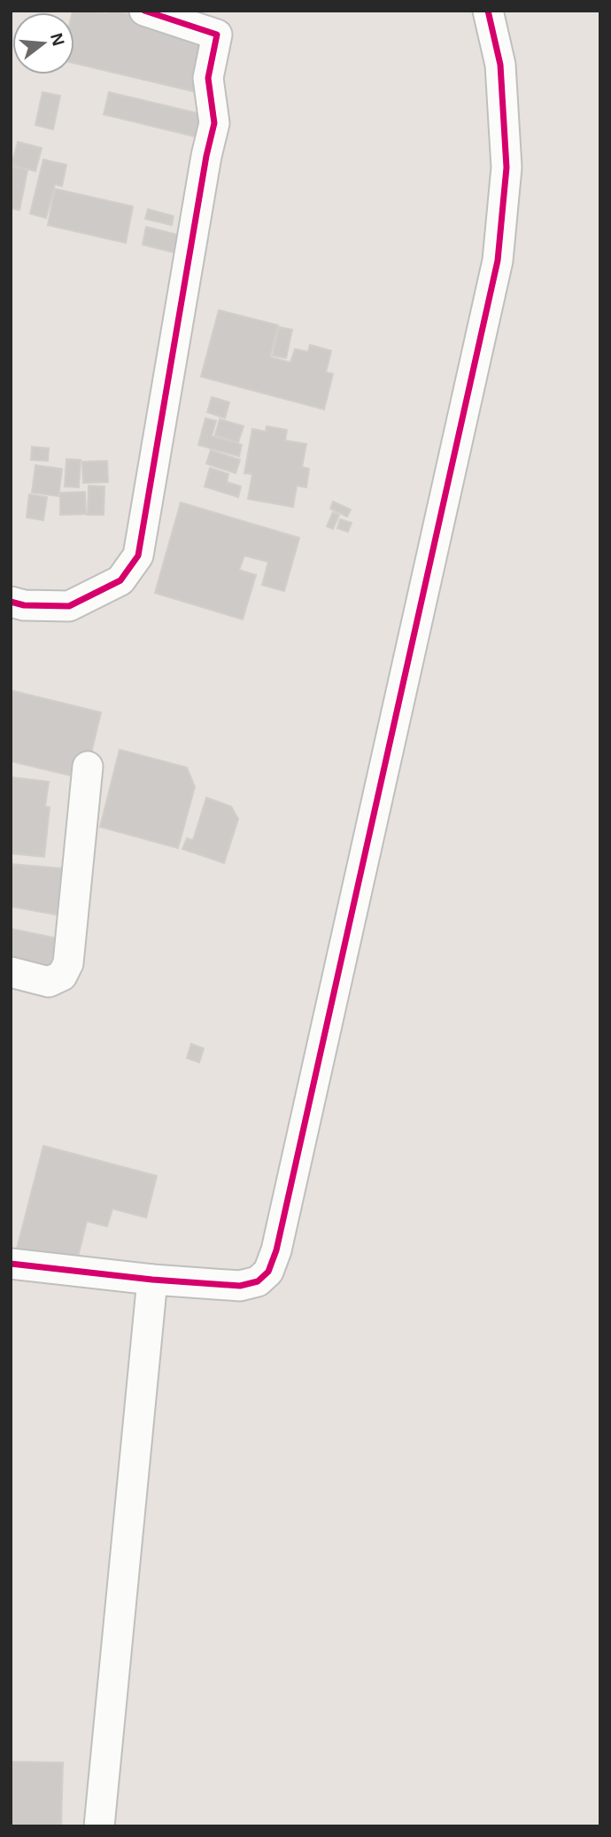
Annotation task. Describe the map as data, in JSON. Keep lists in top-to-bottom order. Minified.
{"north":"right"}
